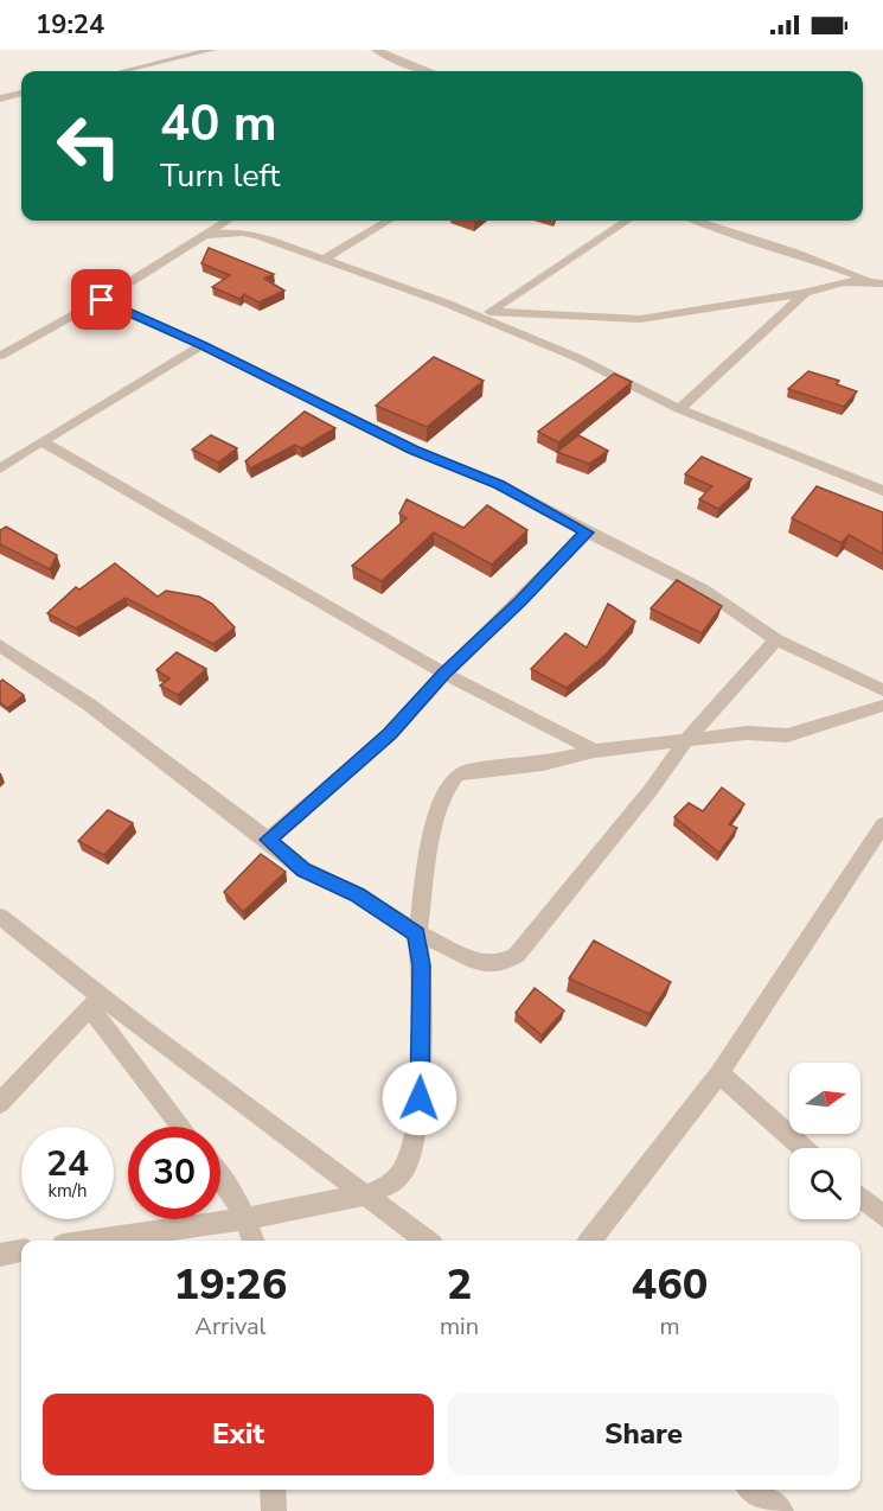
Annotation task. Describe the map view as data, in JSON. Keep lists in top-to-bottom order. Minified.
{"north":"right","page":{"status":"19:24","turn":["40 m","Turn left"],"speed":"24 km/h","limit":"30","eta":["19:26","Arrival","2","min","460","m"],"buttons":["Exit","Share"]}}
